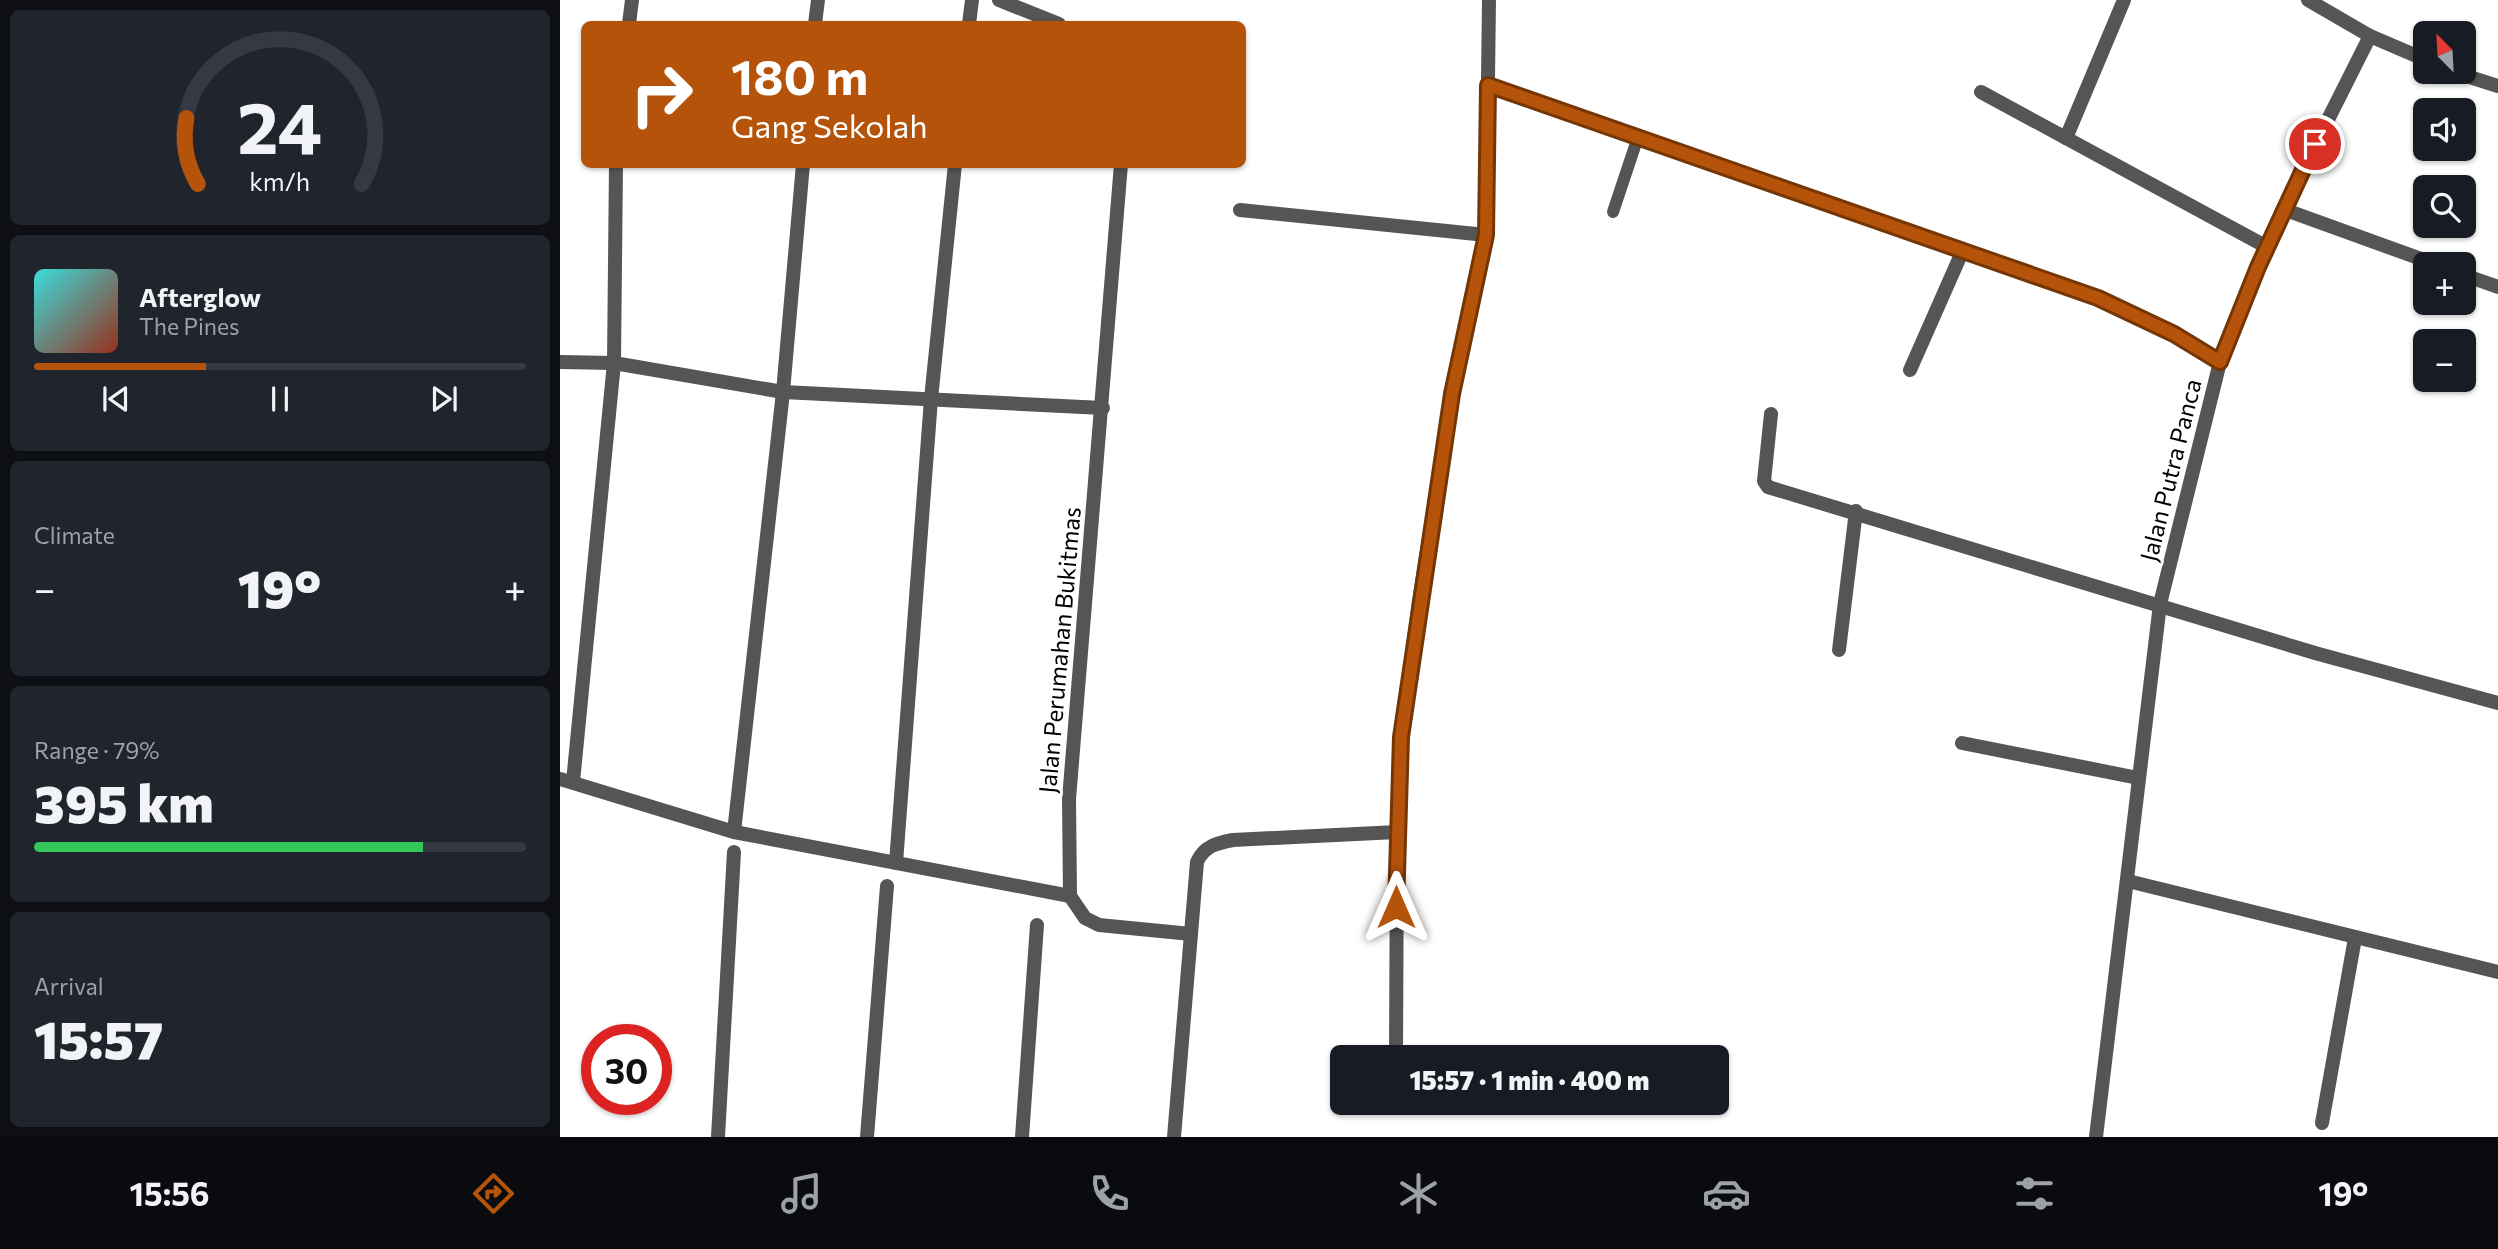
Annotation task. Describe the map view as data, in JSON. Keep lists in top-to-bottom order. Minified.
{"streets":{"street":["Jalan Putra Panca","Jalan Perumahan Bukitmas"]},"north":"top left","page":{"map_buttons":["+","−"],"turn":["180 m","Gang Sekolah"],"song":["Afterglow","The Pines"],"tile":["Climate",["Range · 79%","395 km"],["Arrival","15:57"]],"heat":["−","19°","+"],"limit":"30","trip":"15:57 · 1 min · 400 m","tabs":["15:56","19°"],"gauge":["24","km/h"]}}
